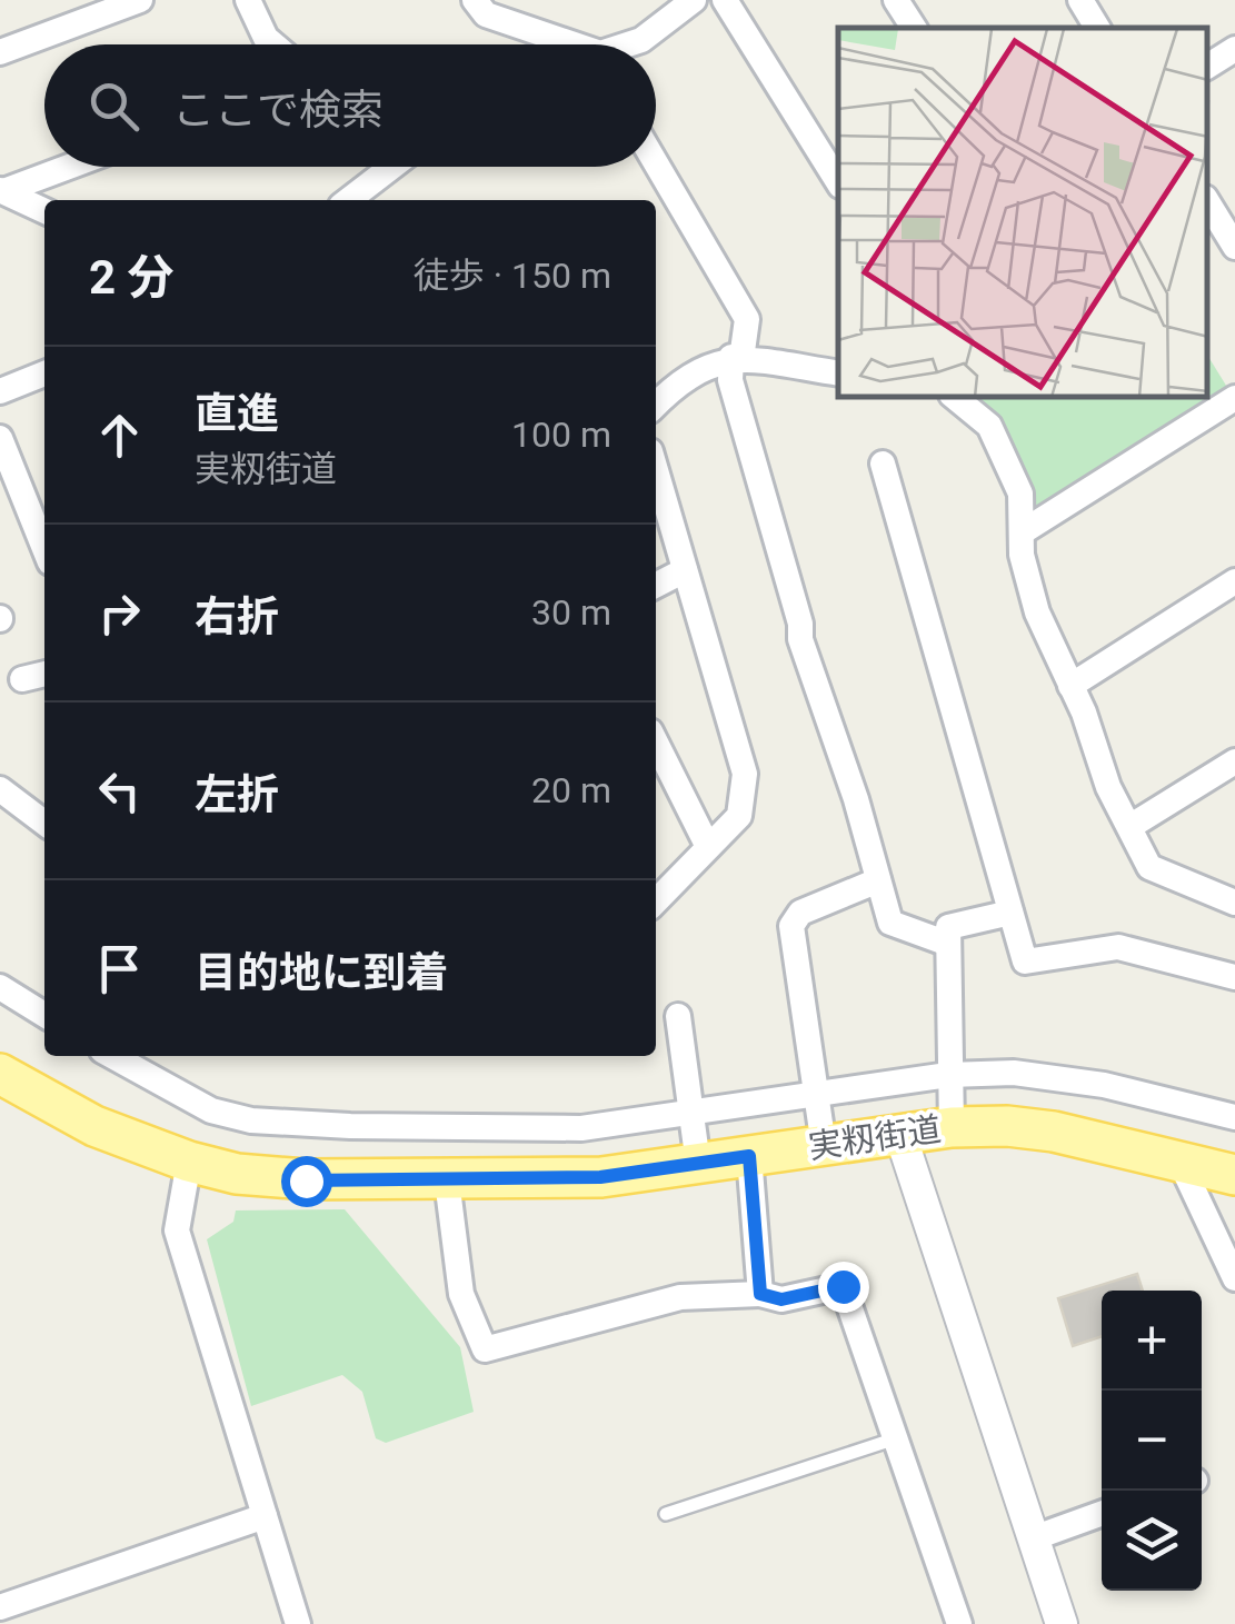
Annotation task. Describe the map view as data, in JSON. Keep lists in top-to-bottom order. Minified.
{"streets":{"main road":["実籾街道"]},"page":{"search":"ここで検索","heading":["2 分","徒歩 · 150 m"],"list":[["直進","実籾街道","100 m"],["右折","30 m"],["左折","20 m"],"目的地に到着"],"map_buttons":["+","−"]}}
